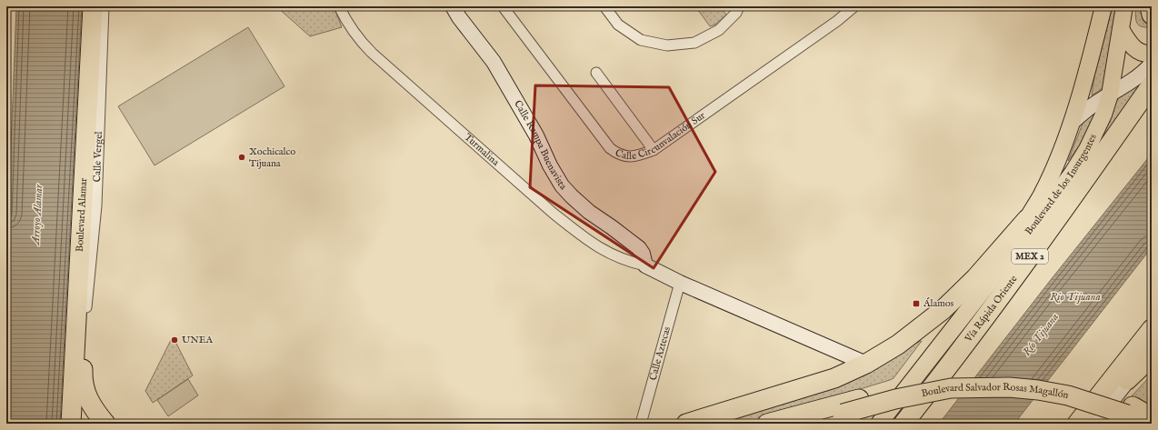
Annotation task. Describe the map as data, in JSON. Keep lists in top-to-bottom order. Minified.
{"streets":{"highway":["Boulevard Alamar","MEX 2","Vía Rápida Oriente","Boulevard Salvador Rosas Magallón"],"main road":["Boulevard de los Insurgentes"],"street":["Calle Circunvalación Sur","Calle Rampa Buenavista","Turmalina","Calle Vergel","Calle Aztecas"]},"crossings":[["Calle Rampa Buenavista","Turmalina"]],"water":["Arroyo Alamar","Rio Tijuana","Río Tijuana"],"places":{"other":["Xochicalco Tijuana","UNEA"],"transit":["Álamos"]}}
